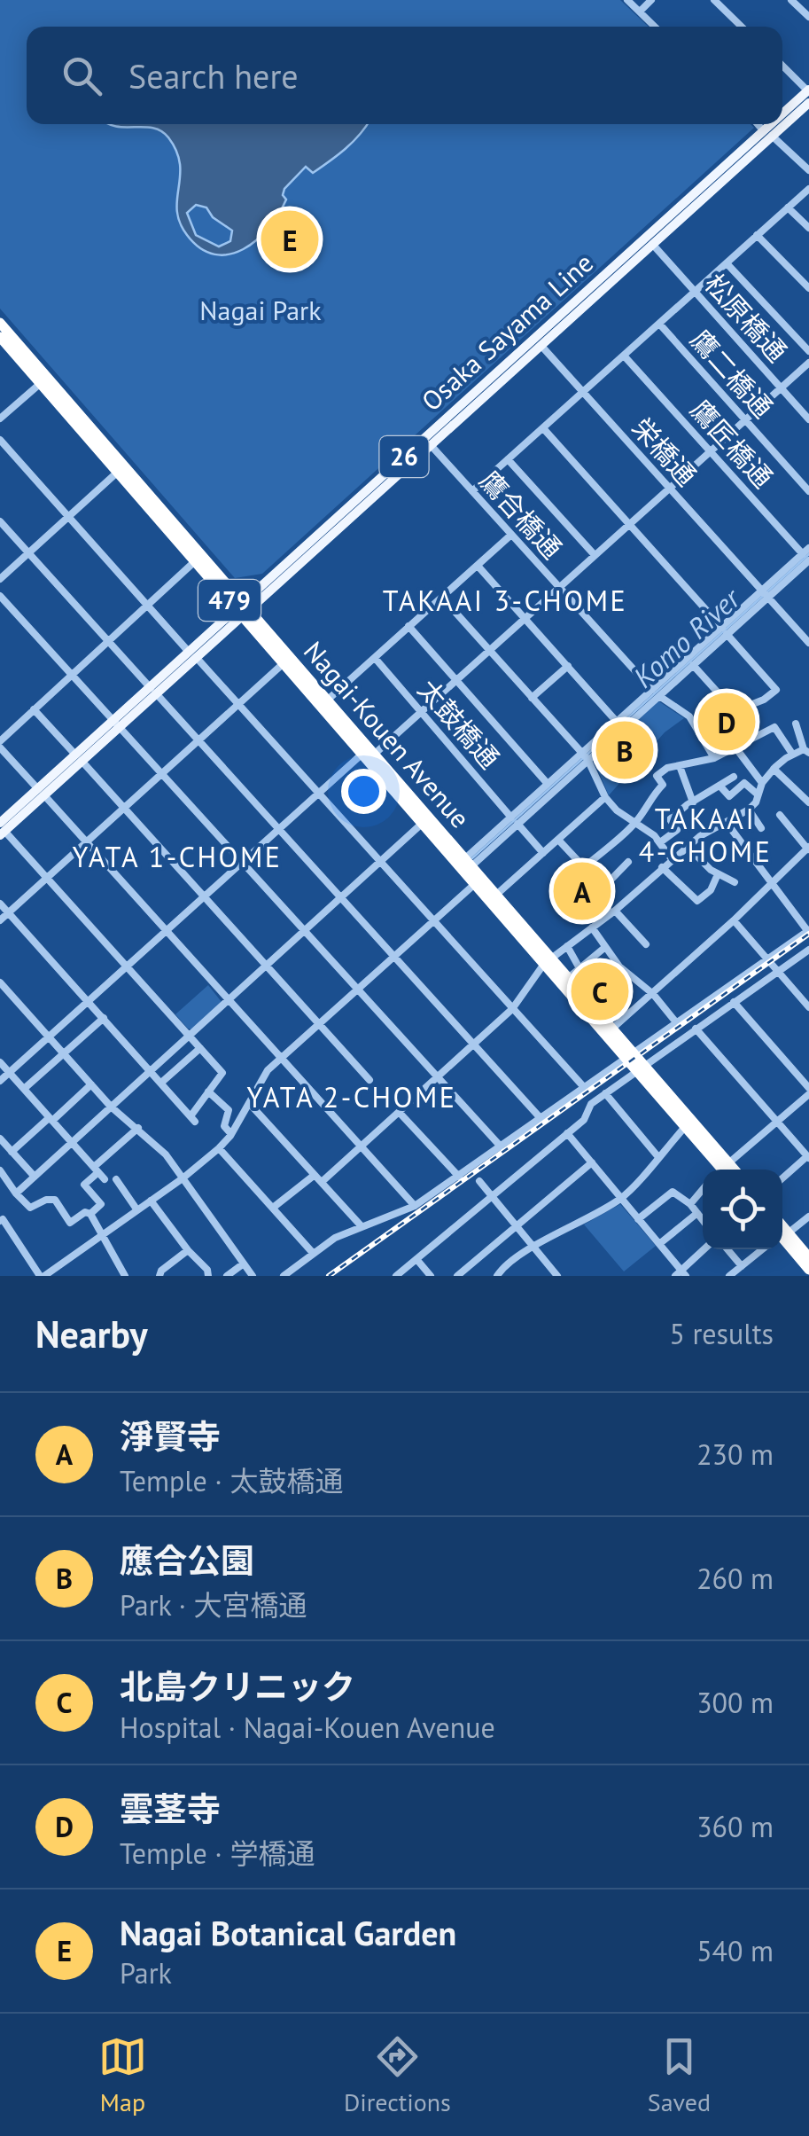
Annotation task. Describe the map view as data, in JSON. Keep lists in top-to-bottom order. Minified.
{"streets":{"highway":["479","Nagai-Kouen Avenue"],"main road":["Osaka Sayama Line","26"],"street":["松原橋通","鷹二橋通","鷹匠橋通","栄橋通","鷹合橋通","太鼓橋通"]},"crossings":[["松原橋通","Osaka Sayama Line"],["Osaka Sayama Line","栄橋通"],["Osaka Sayama Line","鷹合橋通"],["Osaka Sayama Line","Nagai-Kouen Avenue"]],"districts":["TAKAAI 3-CHOME","TAKAAI 4-CHOME","YATA 1-CHOME","YATA 2-CHOME"],"water":["Komo River"],"parks":["Nagai Park"],"page":{"search":"Search here","pins":["E","D","B","A","C"],"heading":["Nearby","5 results"],"list":[{"mark":"A","name":"淨賢寺","note":"Temple · 太鼓橋通","value":"230 m"},{"mark":"B","name":"應合公園","note":"Park · 大宮橋通","value":"260 m"},{"mark":"C","name":"北島クリニック","note":"Hospital · Nagai-Kouen Avenue","value":"300 m"},{"mark":"D","name":"雲茎寺","note":"Temple · 学橋通","value":"360 m"},{"mark":"E","name":"Nagai Botanical Garden","note":"Park","value":"540 m"}],"nav":["Map","Directions","Saved"]}}
